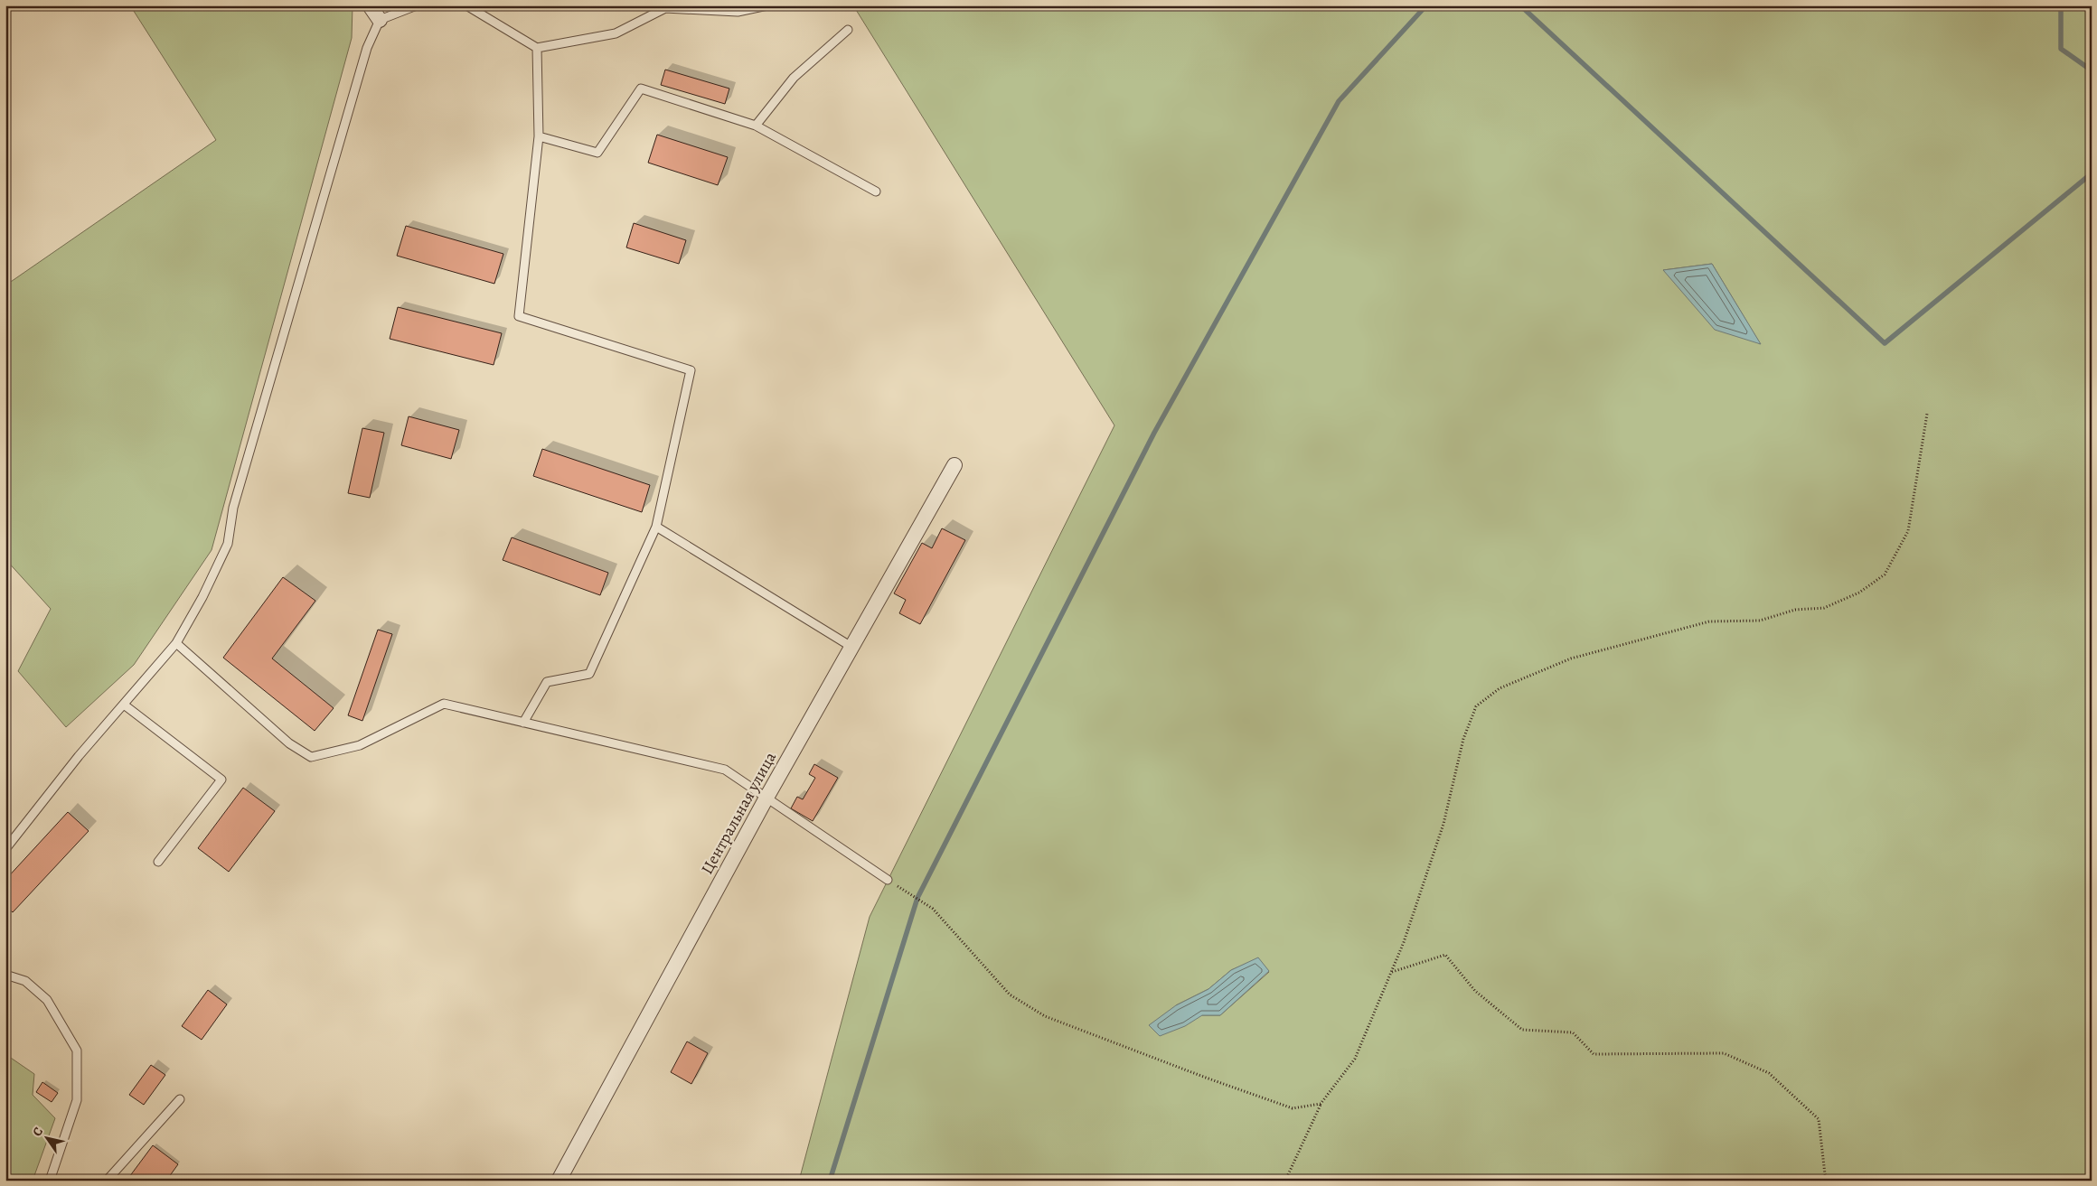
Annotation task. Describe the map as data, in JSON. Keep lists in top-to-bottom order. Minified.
{"streets":{"street":["Центральная улица"]},"north":"top left"}
